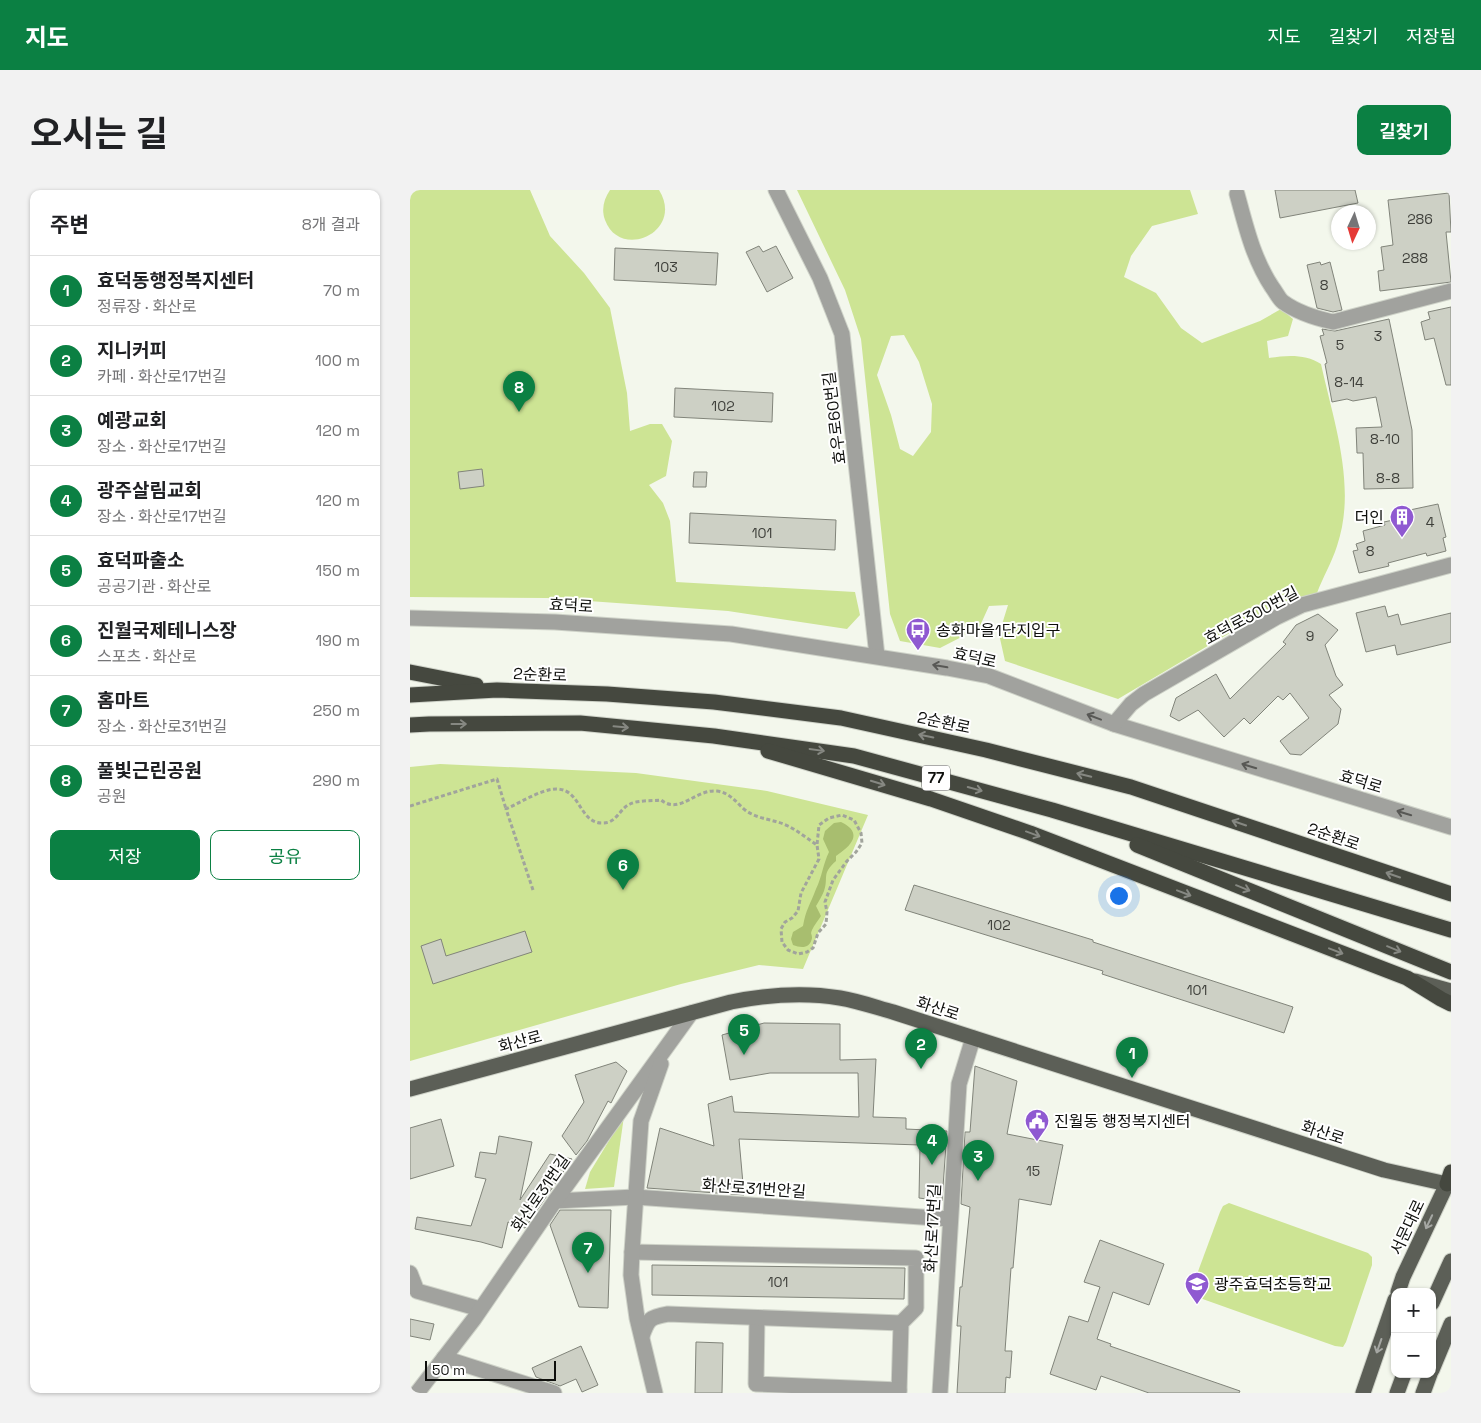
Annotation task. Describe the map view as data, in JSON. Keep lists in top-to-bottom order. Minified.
{"streets":{"highway":["2순환로","77"],"main road":["화산로","서문대로"],"street":["효우로60번길","효덕로","효덕로300번길","화산로31번안길","화산로31번길","화산로17번길"]},"crossings":[["효우로60번길","효덕로"],["효덕로","효덕로300번길"],["화산로","화산로31번길"],["화산로","서문대로"],["화산로","화산로17번길"],["화산로31번안길","화산로31번길"],["화산로31번안길","화산로17번길"]],"one_way":["효덕로","서문대로"],"places":{"building":["더인"],"bus stop":["송화마을1단지입구"],"public building":["진월동 행정복지센터"],"school or university":["광주효덕초등학교"]},"house_numbers":["286","288","103","8","3","5","8-14","102","8-10","8-8","4","101","8","9","102","101","15","101"],"scale_bar":"50 m","north":"bottom","page":{"header":"지도","nav":["지도","길찾기","저장됨"],"title":"오시는 길","buttons":["길찾기",["저장","공유"]],"heading":["주변","8개 결과"],"list":[{"mark":"1","name":"효덕동행정복지센터","note":"정류장 · 화산로","value":"70 m"},{"mark":"2","name":"지니커피","note":"카페 · 화산로17번길","value":"100 m"},{"mark":"3","name":"예광교회","note":"장소 · 화산로17번길","value":"120 m"},{"mark":"4","name":"광주살림교회","note":"장소 · 화산로17번길","value":"120 m"},{"mark":"5","name":"효덕파출소","note":"공공기관 · 화산로","value":"150 m"},{"mark":"6","name":"진월국제테니스장","note":"스포츠 · 화산로","value":"190 m"},{"mark":"7","name":"홈마트","note":"장소 · 화산로31번길","value":"250 m"},{"mark":"8","name":"풀빛근린공원","note":"공원","value":"290 m"}],"pins":["8","6","5","2","1","4","3","7"],"map_buttons":["+","−"],"scale":"50 m"}}
